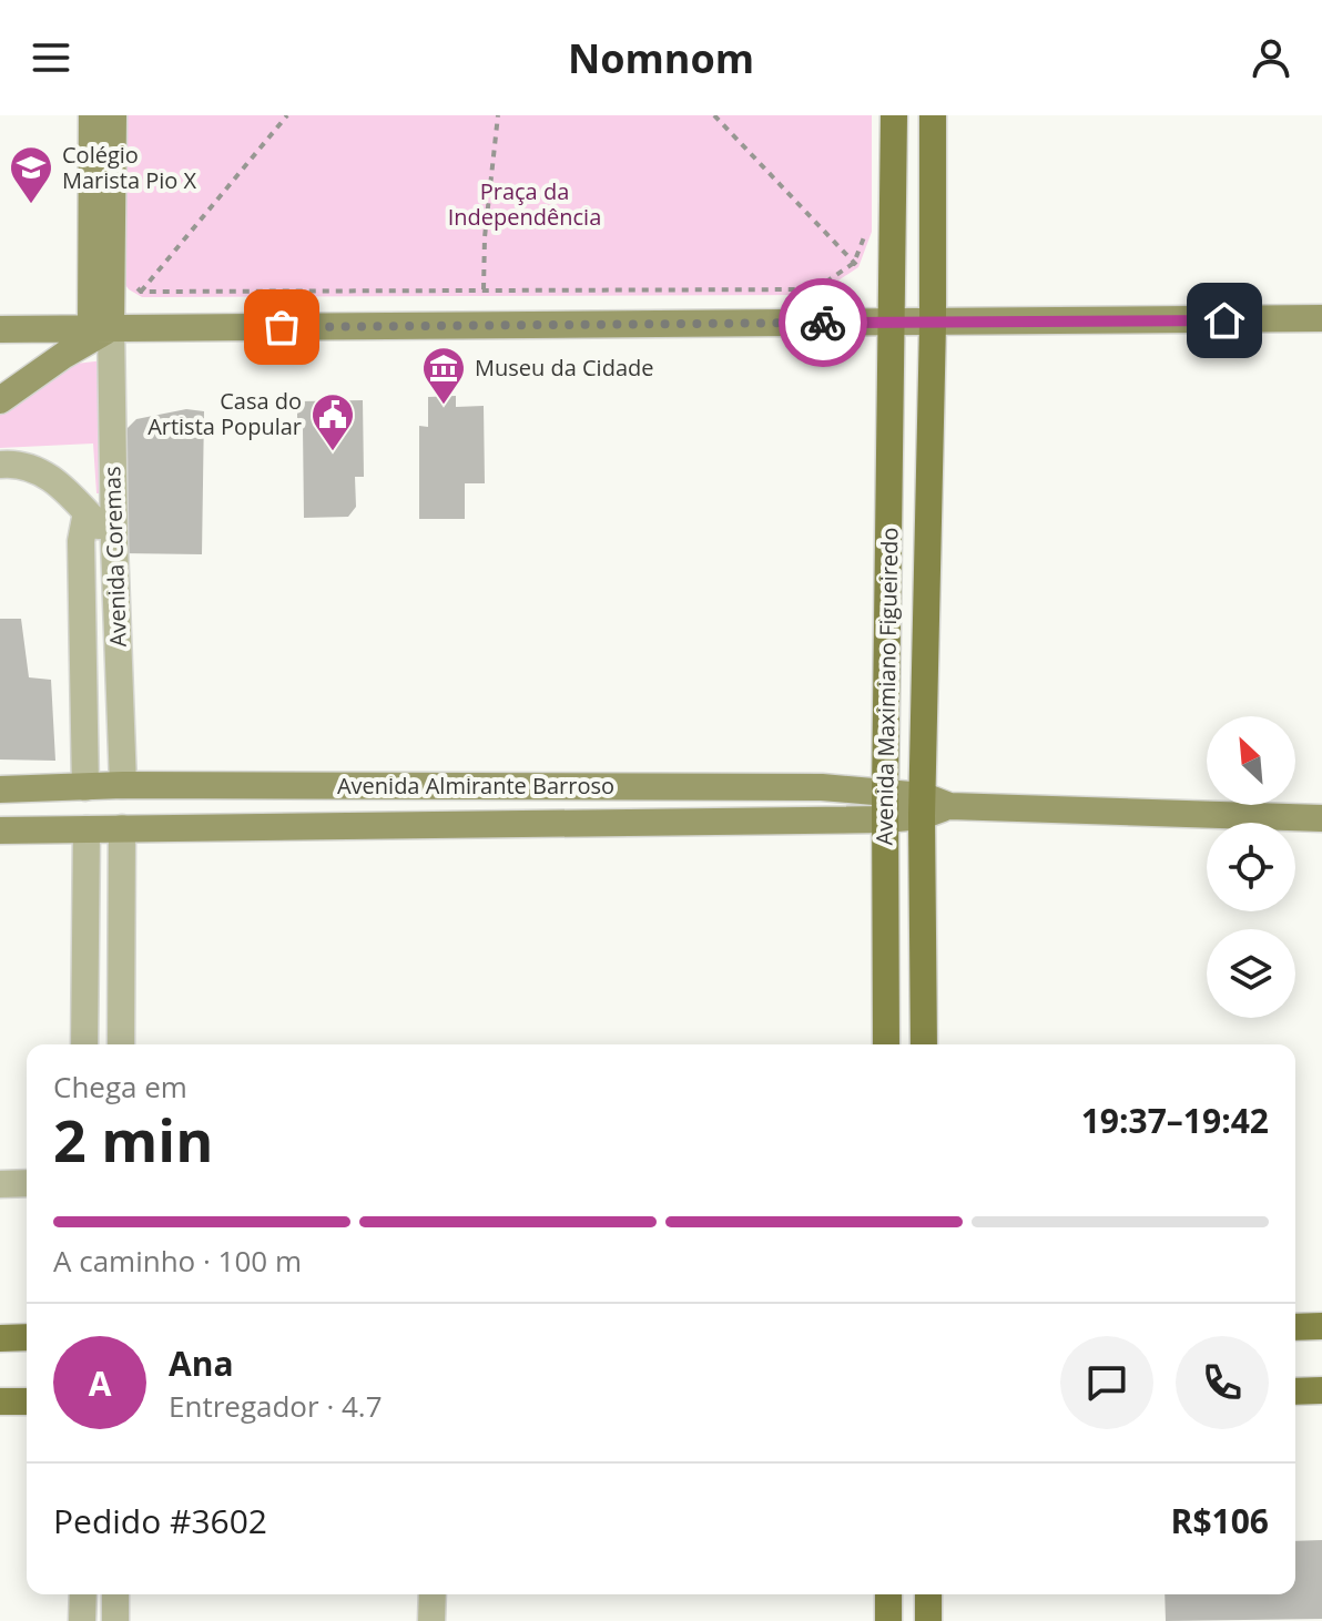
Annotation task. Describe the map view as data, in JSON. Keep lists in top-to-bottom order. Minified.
{"streets":{"main road":["Avenida Maximiano Figueiredo"],"street":["Avenida Coremas","Avenida Almirante Barroso"]},"crossings":[["Avenida Coremas","Avenida Almirante Barroso"],["Avenida Maximiano Figueiredo","Avenida Almirante Barroso"]],"parks":["Praça da Independência"],"places":{"school or university":["Colégio Marista Pio X"],"museum":["Museu da Cidade"],"public building":["Casa do Artista Popular"]},"north":"top left","page":{"header":"Nomnom","heading":["2 min","Chega em","19:37–19:42"],"panel":["Ana","Entregador · 4.7","Pedido #3602","R$106"],"bar":"A caminho · 100 m","round":"A"}}
